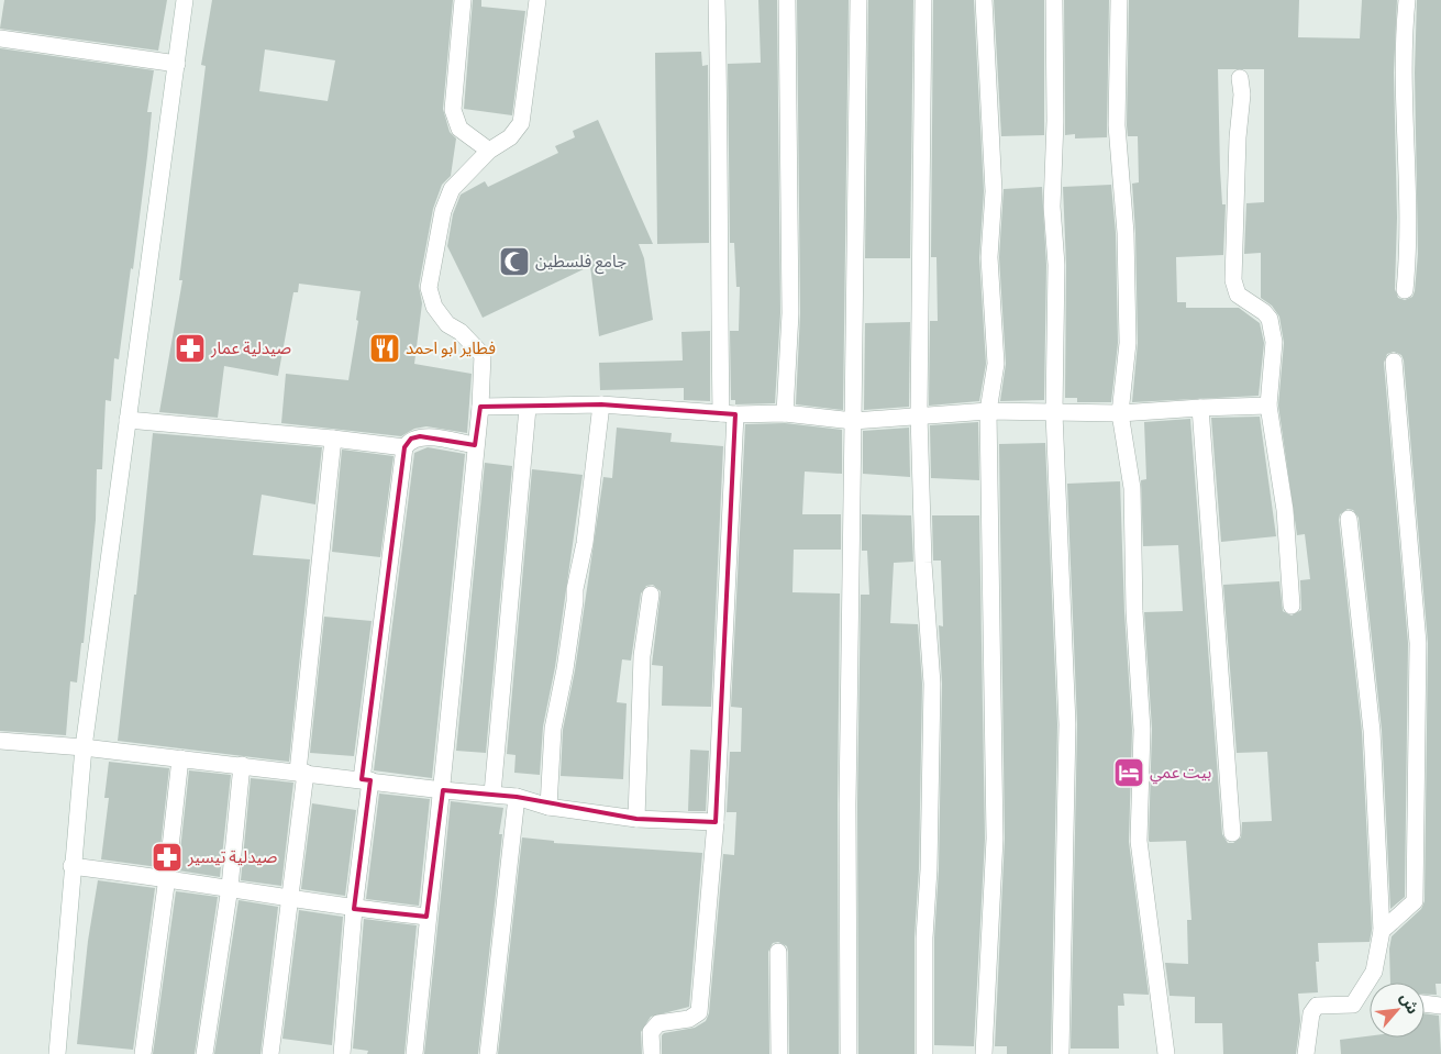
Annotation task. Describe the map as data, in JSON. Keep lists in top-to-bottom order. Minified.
{"places":{"mosque":["جامع فلسطين"],"pharmacy":["صيدلية عمار","صيدلية تيسير"],"restaurant":["فطاير ابو احمد"],"hotel":["بيت عمي"]},"north":"top right"}
